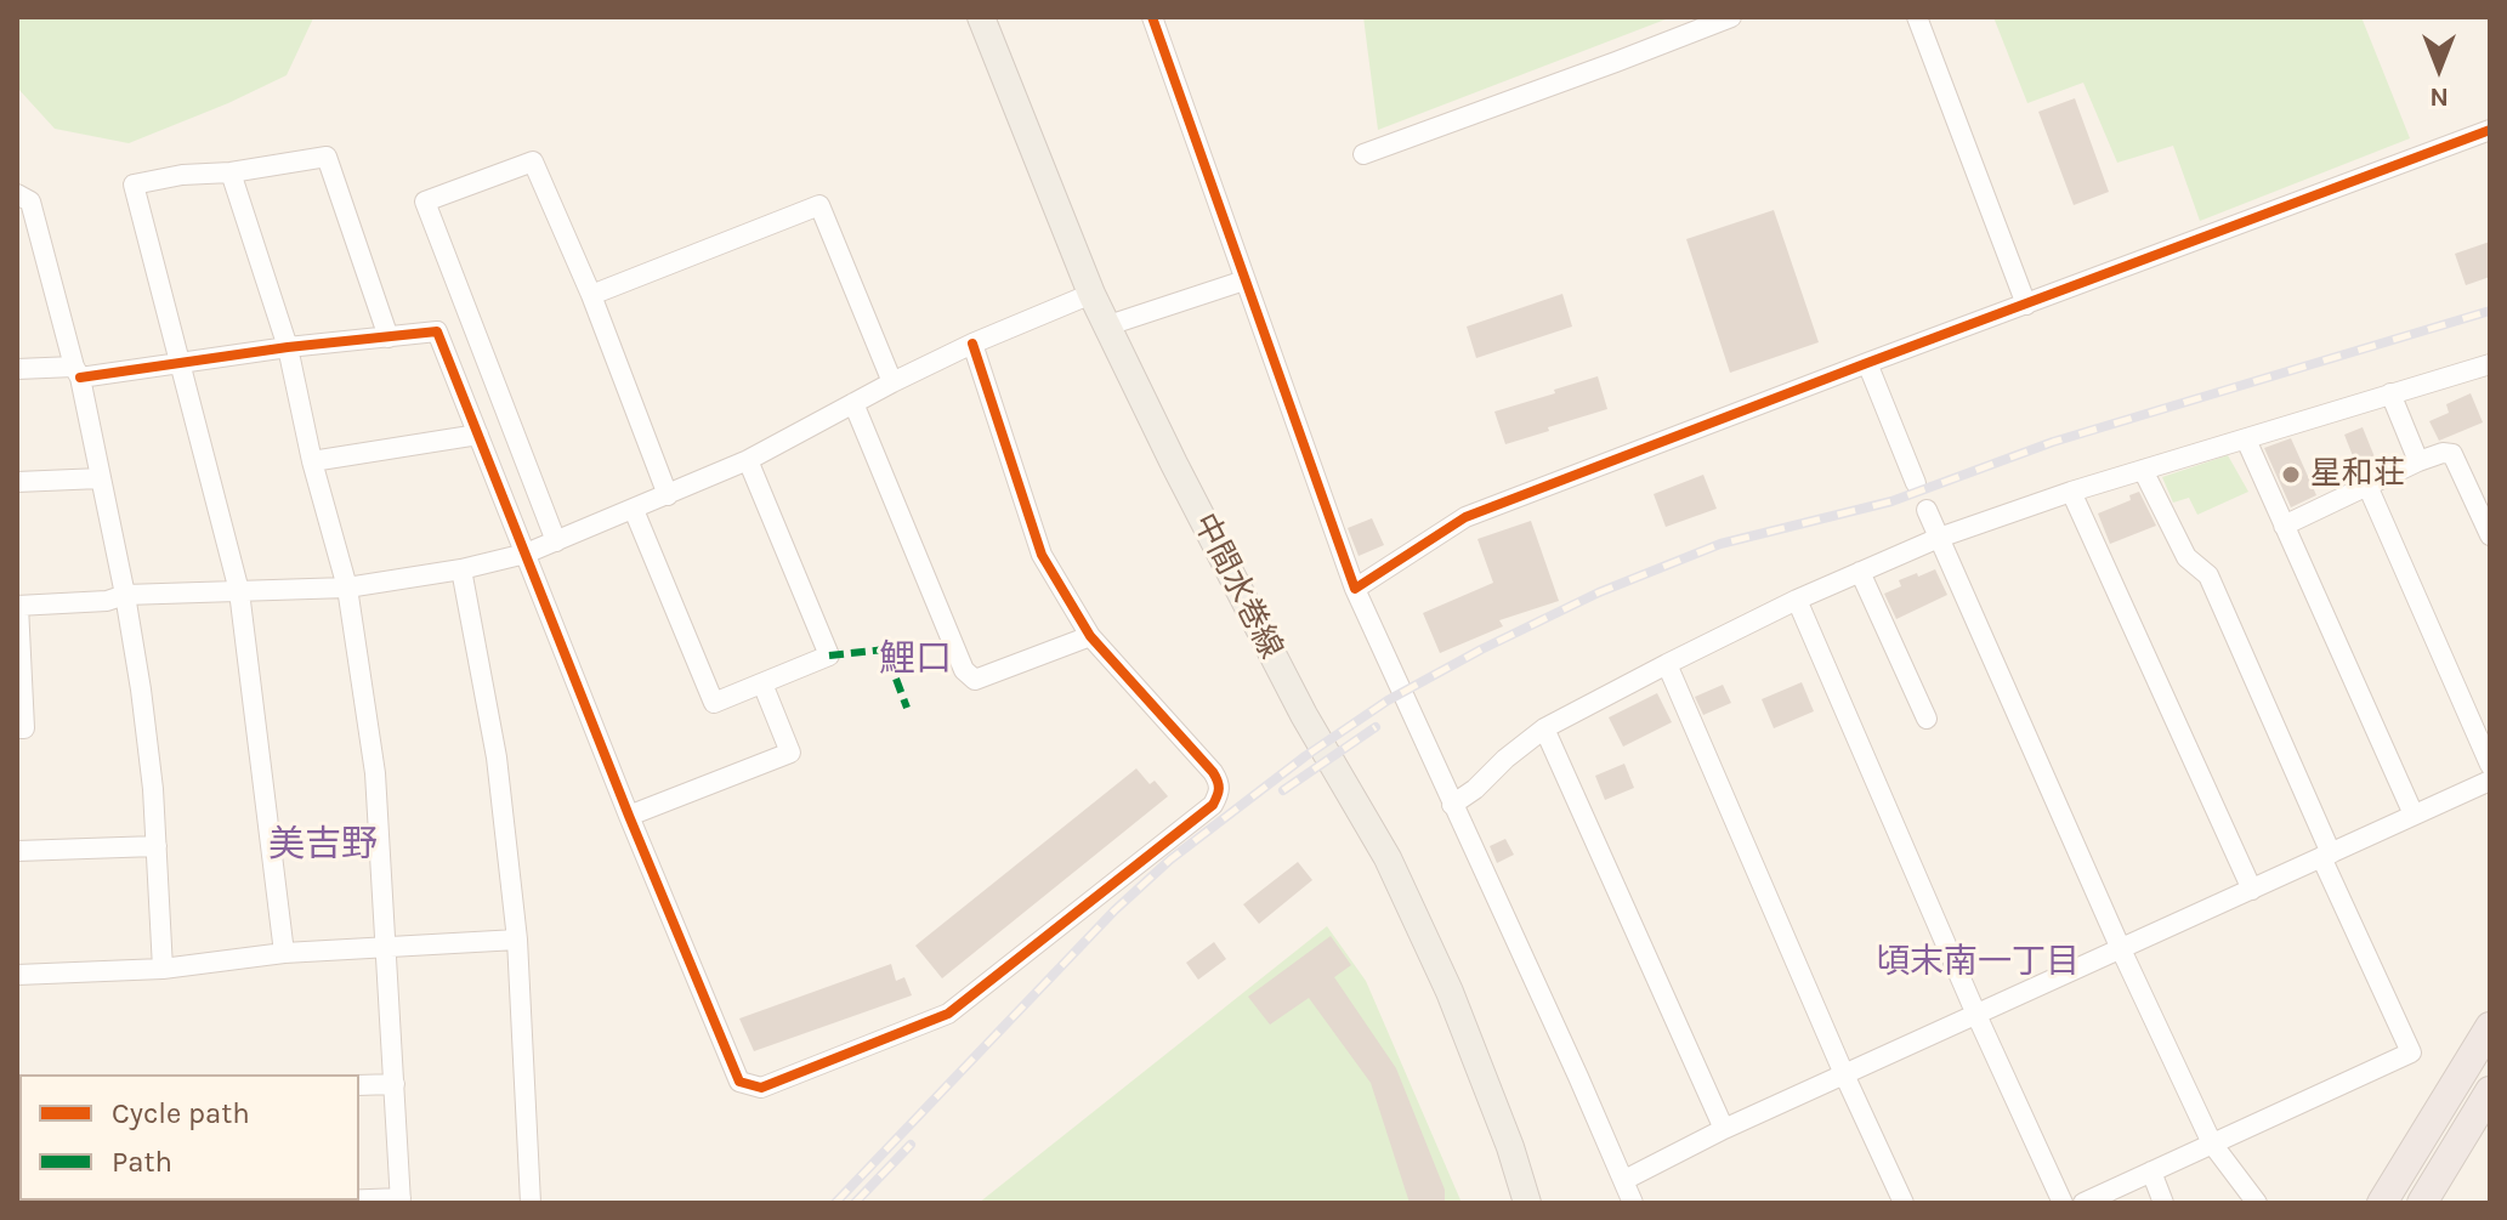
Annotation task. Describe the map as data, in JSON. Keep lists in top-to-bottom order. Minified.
{"streets":{"main road":["中間水巻線"]},"districts":["鯉口","美吉野","頃末南一丁目"],"places":["星和荘"],"legend":["Cycle path","Path"],"north":"bottom"}
